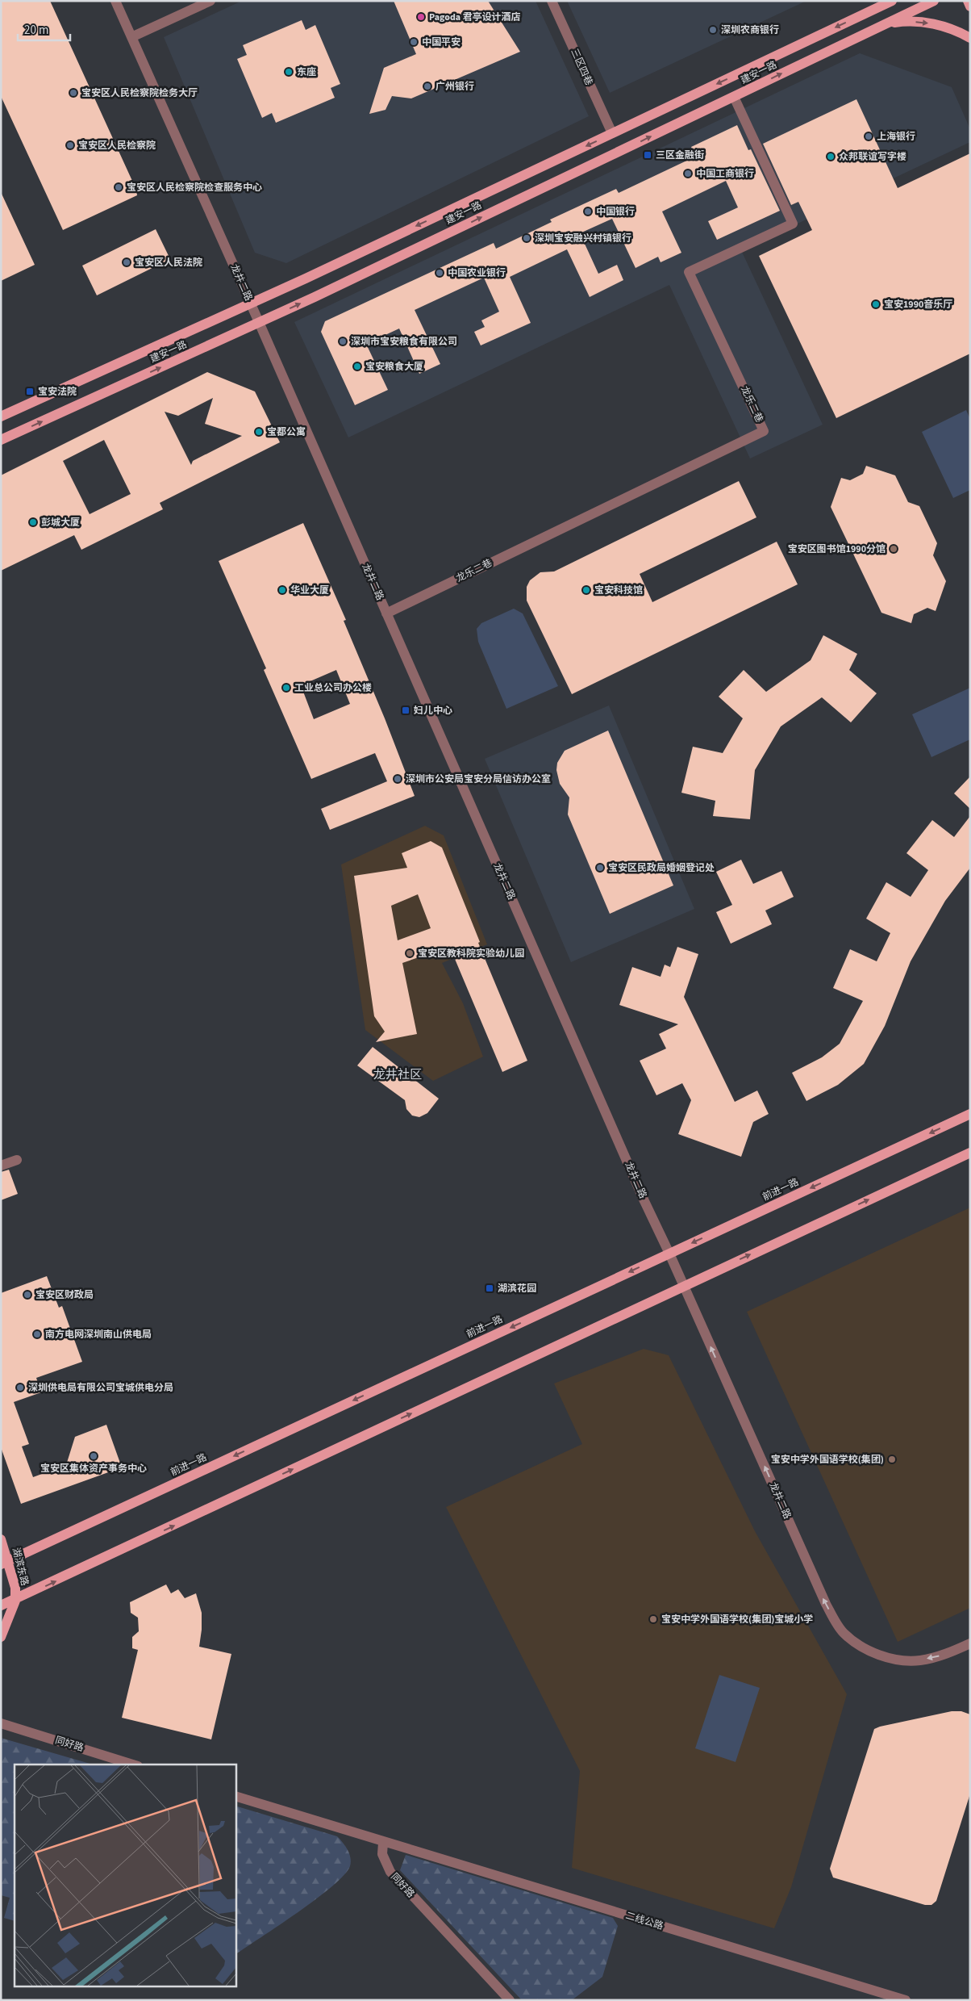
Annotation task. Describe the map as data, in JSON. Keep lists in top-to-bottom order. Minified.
{"streets":{"main road":["建安一路","前进一路","湖滨东路"],"street":["三区四巷","龙井二路","龙乐二巷","同好路","二线公路"]},"crossings":[["三区四巷","建安一路"],["建安一路","龙井二路"],["建安一路","龙乐二巷"],["龙井二路","龙乐二巷"],["龙井二路","前进一路"],["前进一路","湖滨东路"],["同好路","二线公路"]],"districts":["龙井社区"],"places":{"other":["Pagoda 君亭设计酒店","深圳农商银行","中国平安","东座","广州银行","宝安区人民检察院检务大厅","上海银行","宝安区人民检察院","众邦联谊写字楼","中国工商银行","宝安区人民检察院检查服务中心","中国银行","深圳宝安融兴村镇银行","宝安区人民法院","中国农业银行","宝安1990音乐厅","深圳市宝安粮食有限公司","宝安粮食大厦","宝都公寓","彭城大厦","宝安区图书馆1990分馆","华业大厦","宝安科技馆","工业总公司办公楼","深圳市公安局宝安分局信访办公室","宝安区民政局婚姻登记处","宝安区教科院实验幼儿园","宝安区财政局","南方电网深圳南山供电局","深圳供电局有限公司宝城供电分局","宝安区集体资产事务中心","宝安中学外国语学校(集团)","宝安中学外国语学校(集团)宝城小学"],"transit":["三区金融街","宝安法院","妇儿中心","湖滨花园"]},"scale_bar":"20 m"}
